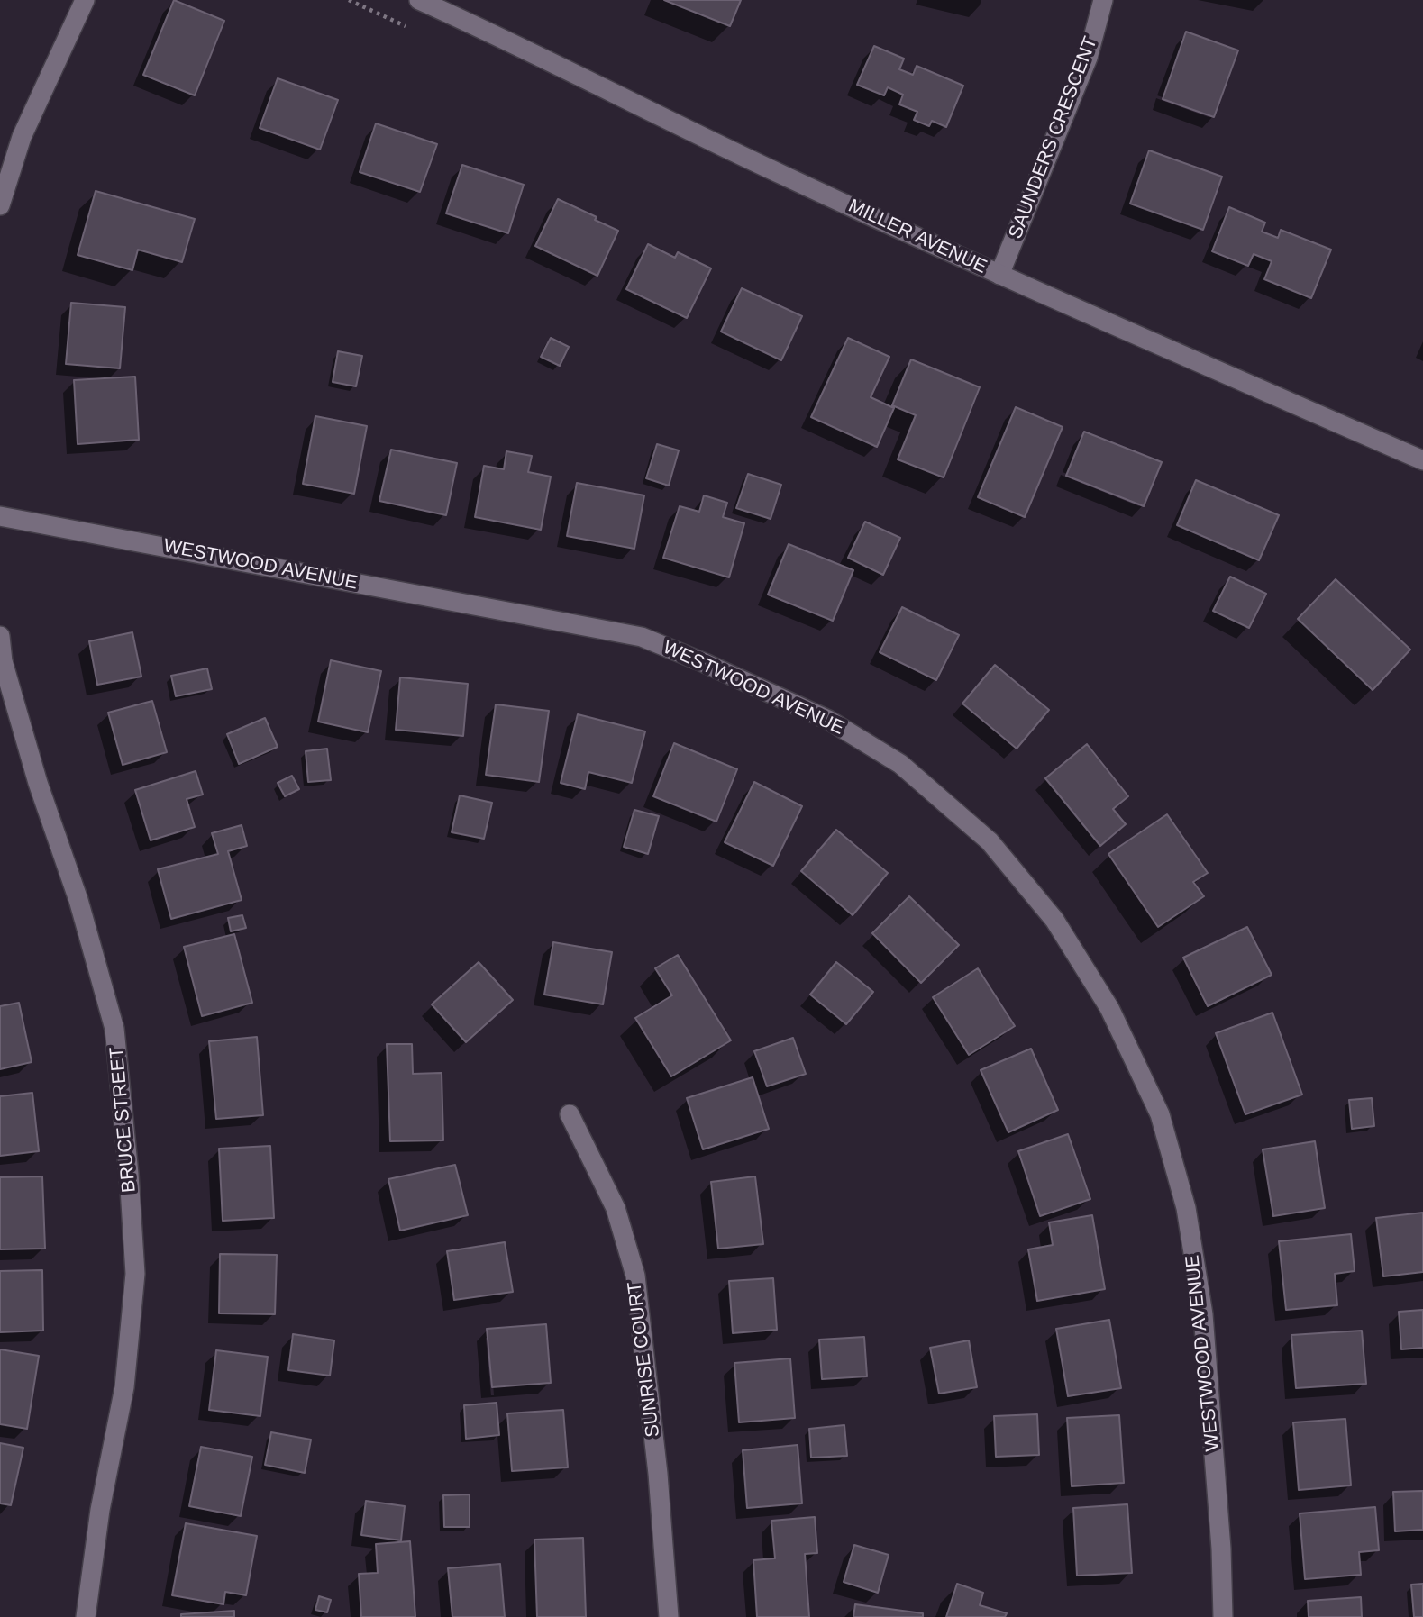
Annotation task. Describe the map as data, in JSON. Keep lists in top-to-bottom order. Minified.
{"streets":{"street":["SAUNDERS CRESCENT","MILLER AVENUE","WESTWOOD AVENUE","BRUCE STREET","SUNRISE COURT"]},"crossings":[["SAUNDERS CRESCENT","MILLER AVENUE"]]}
